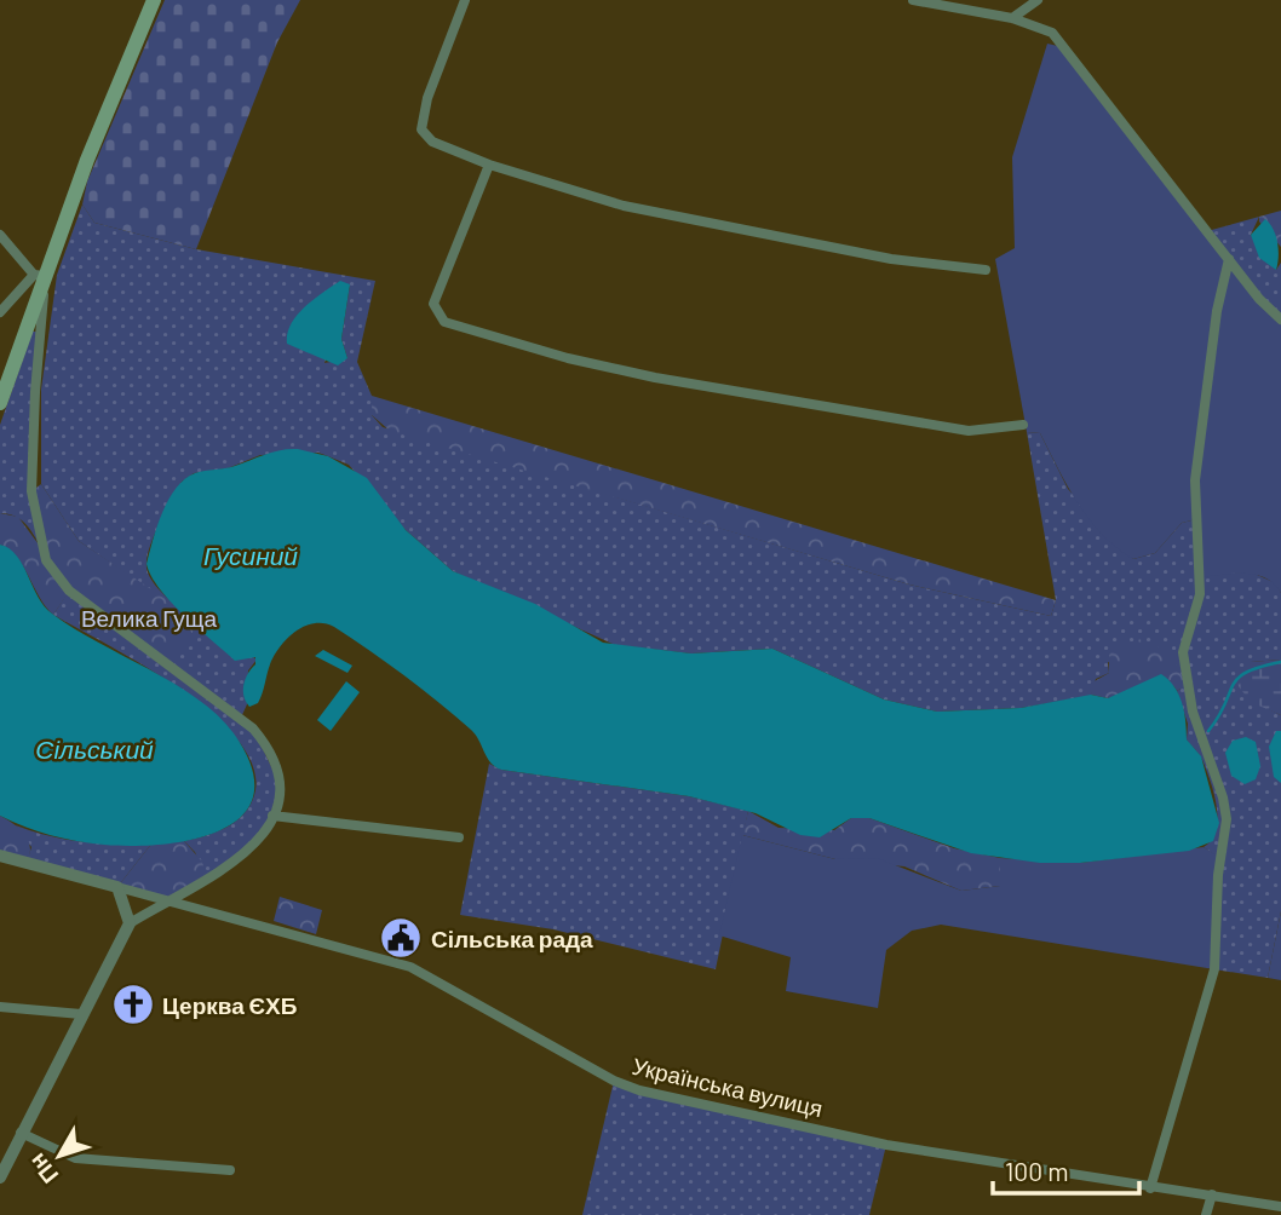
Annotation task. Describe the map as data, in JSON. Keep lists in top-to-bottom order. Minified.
{"streets":{"street":["Українська вулиця"]},"water":["Гусиний","Сільський"],"parks":["Велика Гуща"],"places":{"public building":["Сільська рада"],"church":["Церква ЄХБ"]},"scale_bar":"100 m","north":"bottom left"}
